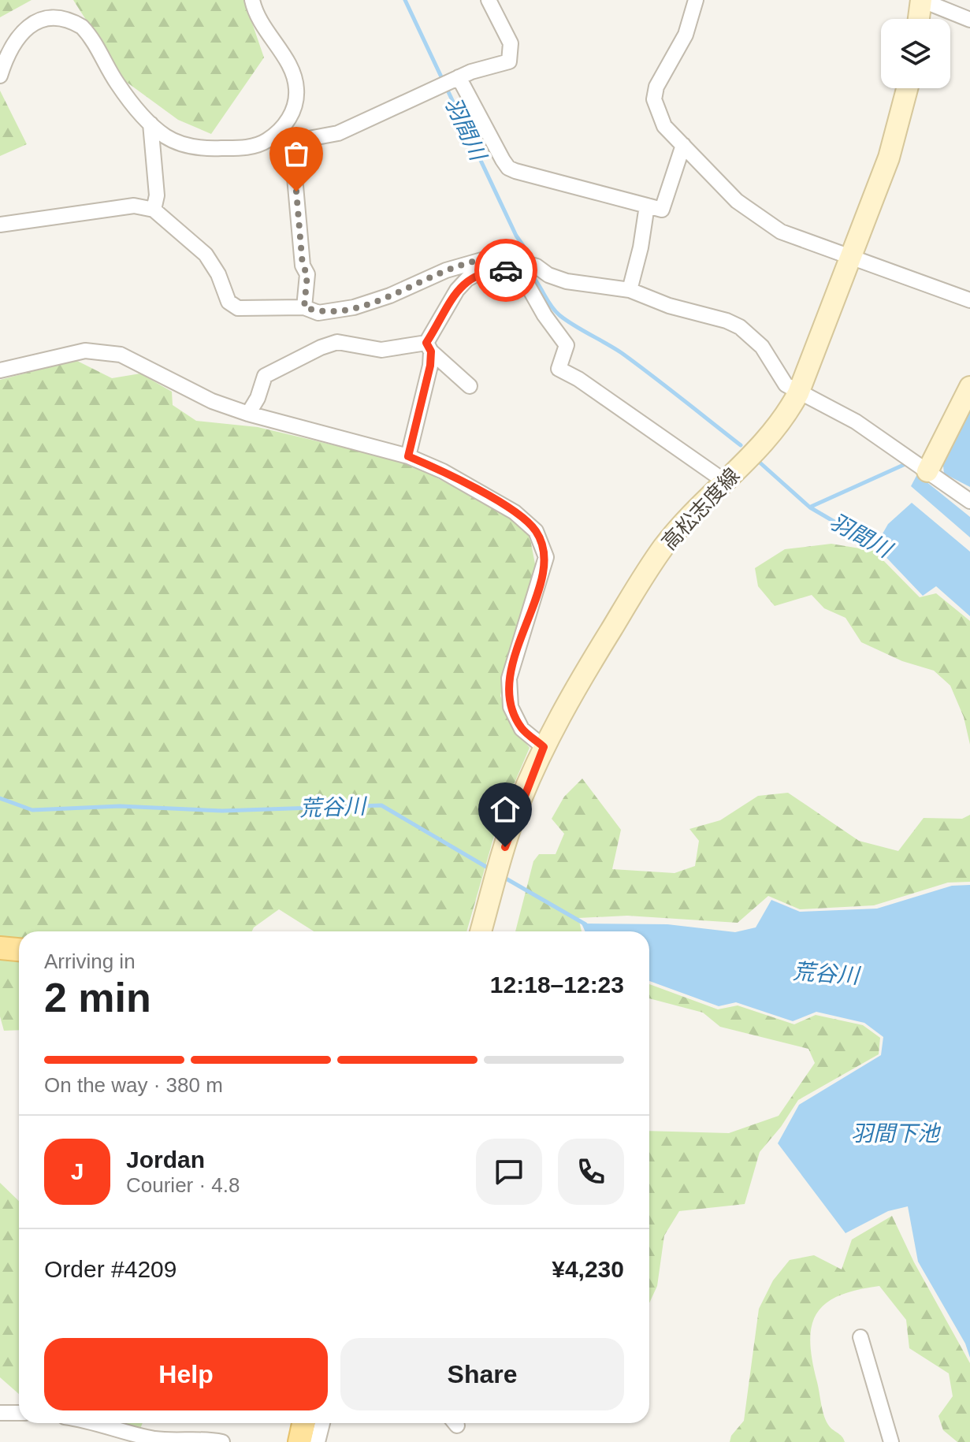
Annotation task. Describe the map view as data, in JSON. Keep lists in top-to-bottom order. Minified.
{"streets":{"main road":["高松志度線"]},"water":["羽間川","荒谷川","羽間下池"],"page":{"heading":["2 min","Arriving in","12:18–12:23"],"panel":["Jordan","Courier · 4.8","Order #4209","¥4,230"],"bar":"On the way · 380 m","round":"J","buttons":["Help","Share"]}}
